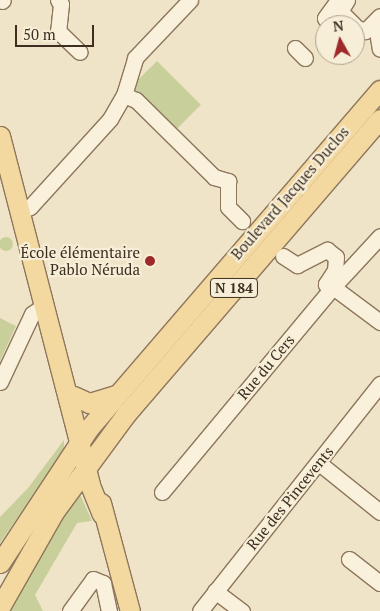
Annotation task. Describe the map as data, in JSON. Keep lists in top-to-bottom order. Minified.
{"streets":{"main road":["Boulevard Jacques Duclos","N 184"],"street":["Rue du Cers","Rue des Pincevents"]},"crossings":[["Boulevard Jacques Duclos","N 184"]],"places":["École élémentaire Pablo Néruda"],"scale_bar":"50 m","north":"top"}
